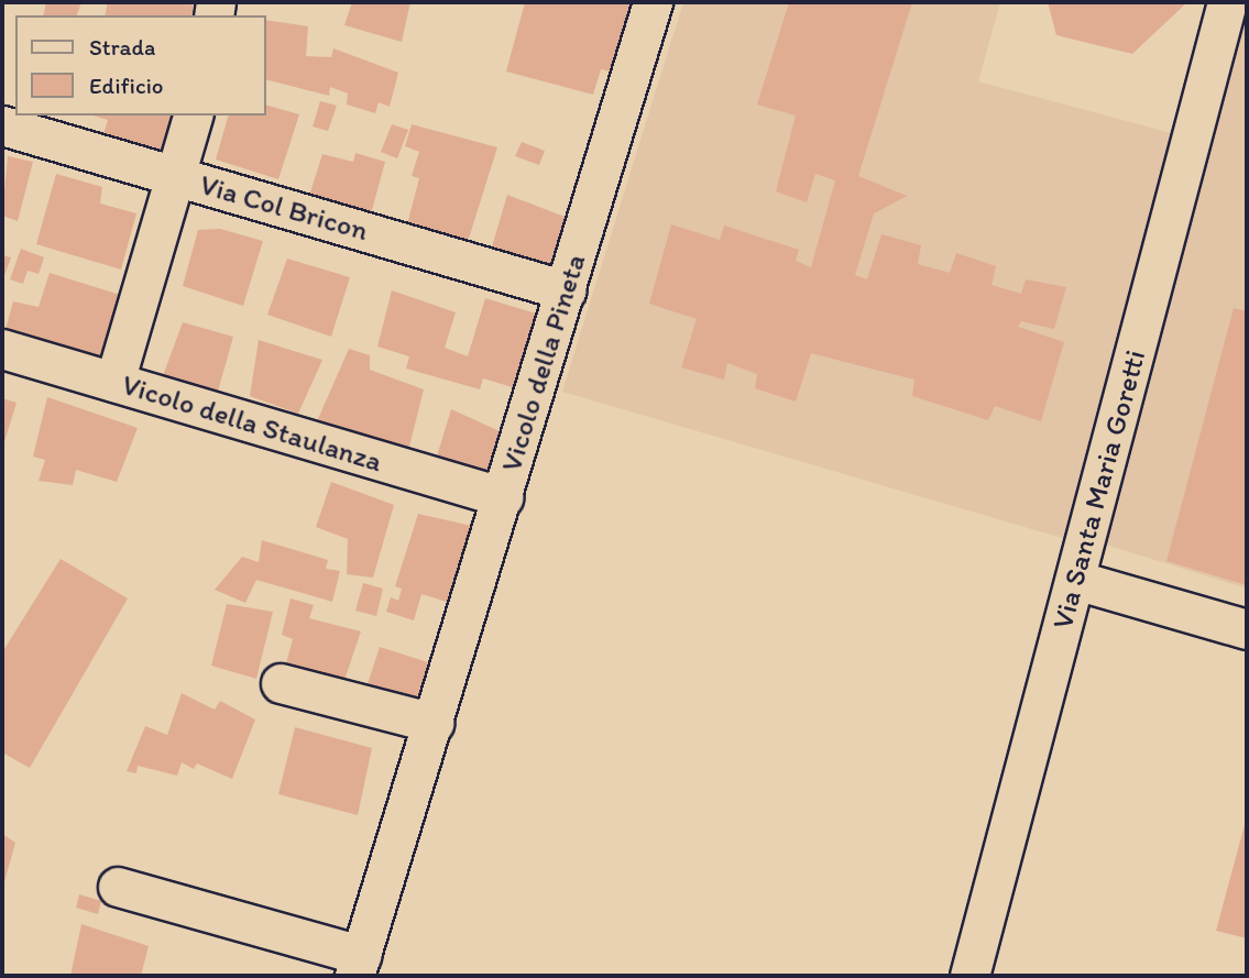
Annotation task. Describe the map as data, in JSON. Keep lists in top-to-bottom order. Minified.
{"streets":{"street":["Via Col Bricon","Vicolo della Pineta","Vicolo della Staulanza","Via Santa Maria Goretti"]},"crossings":[["Via Col Bricon","Vicolo della Pineta"],["Vicolo della Pineta","Vicolo della Staulanza"]],"legend":["Strada","Edificio"]}
